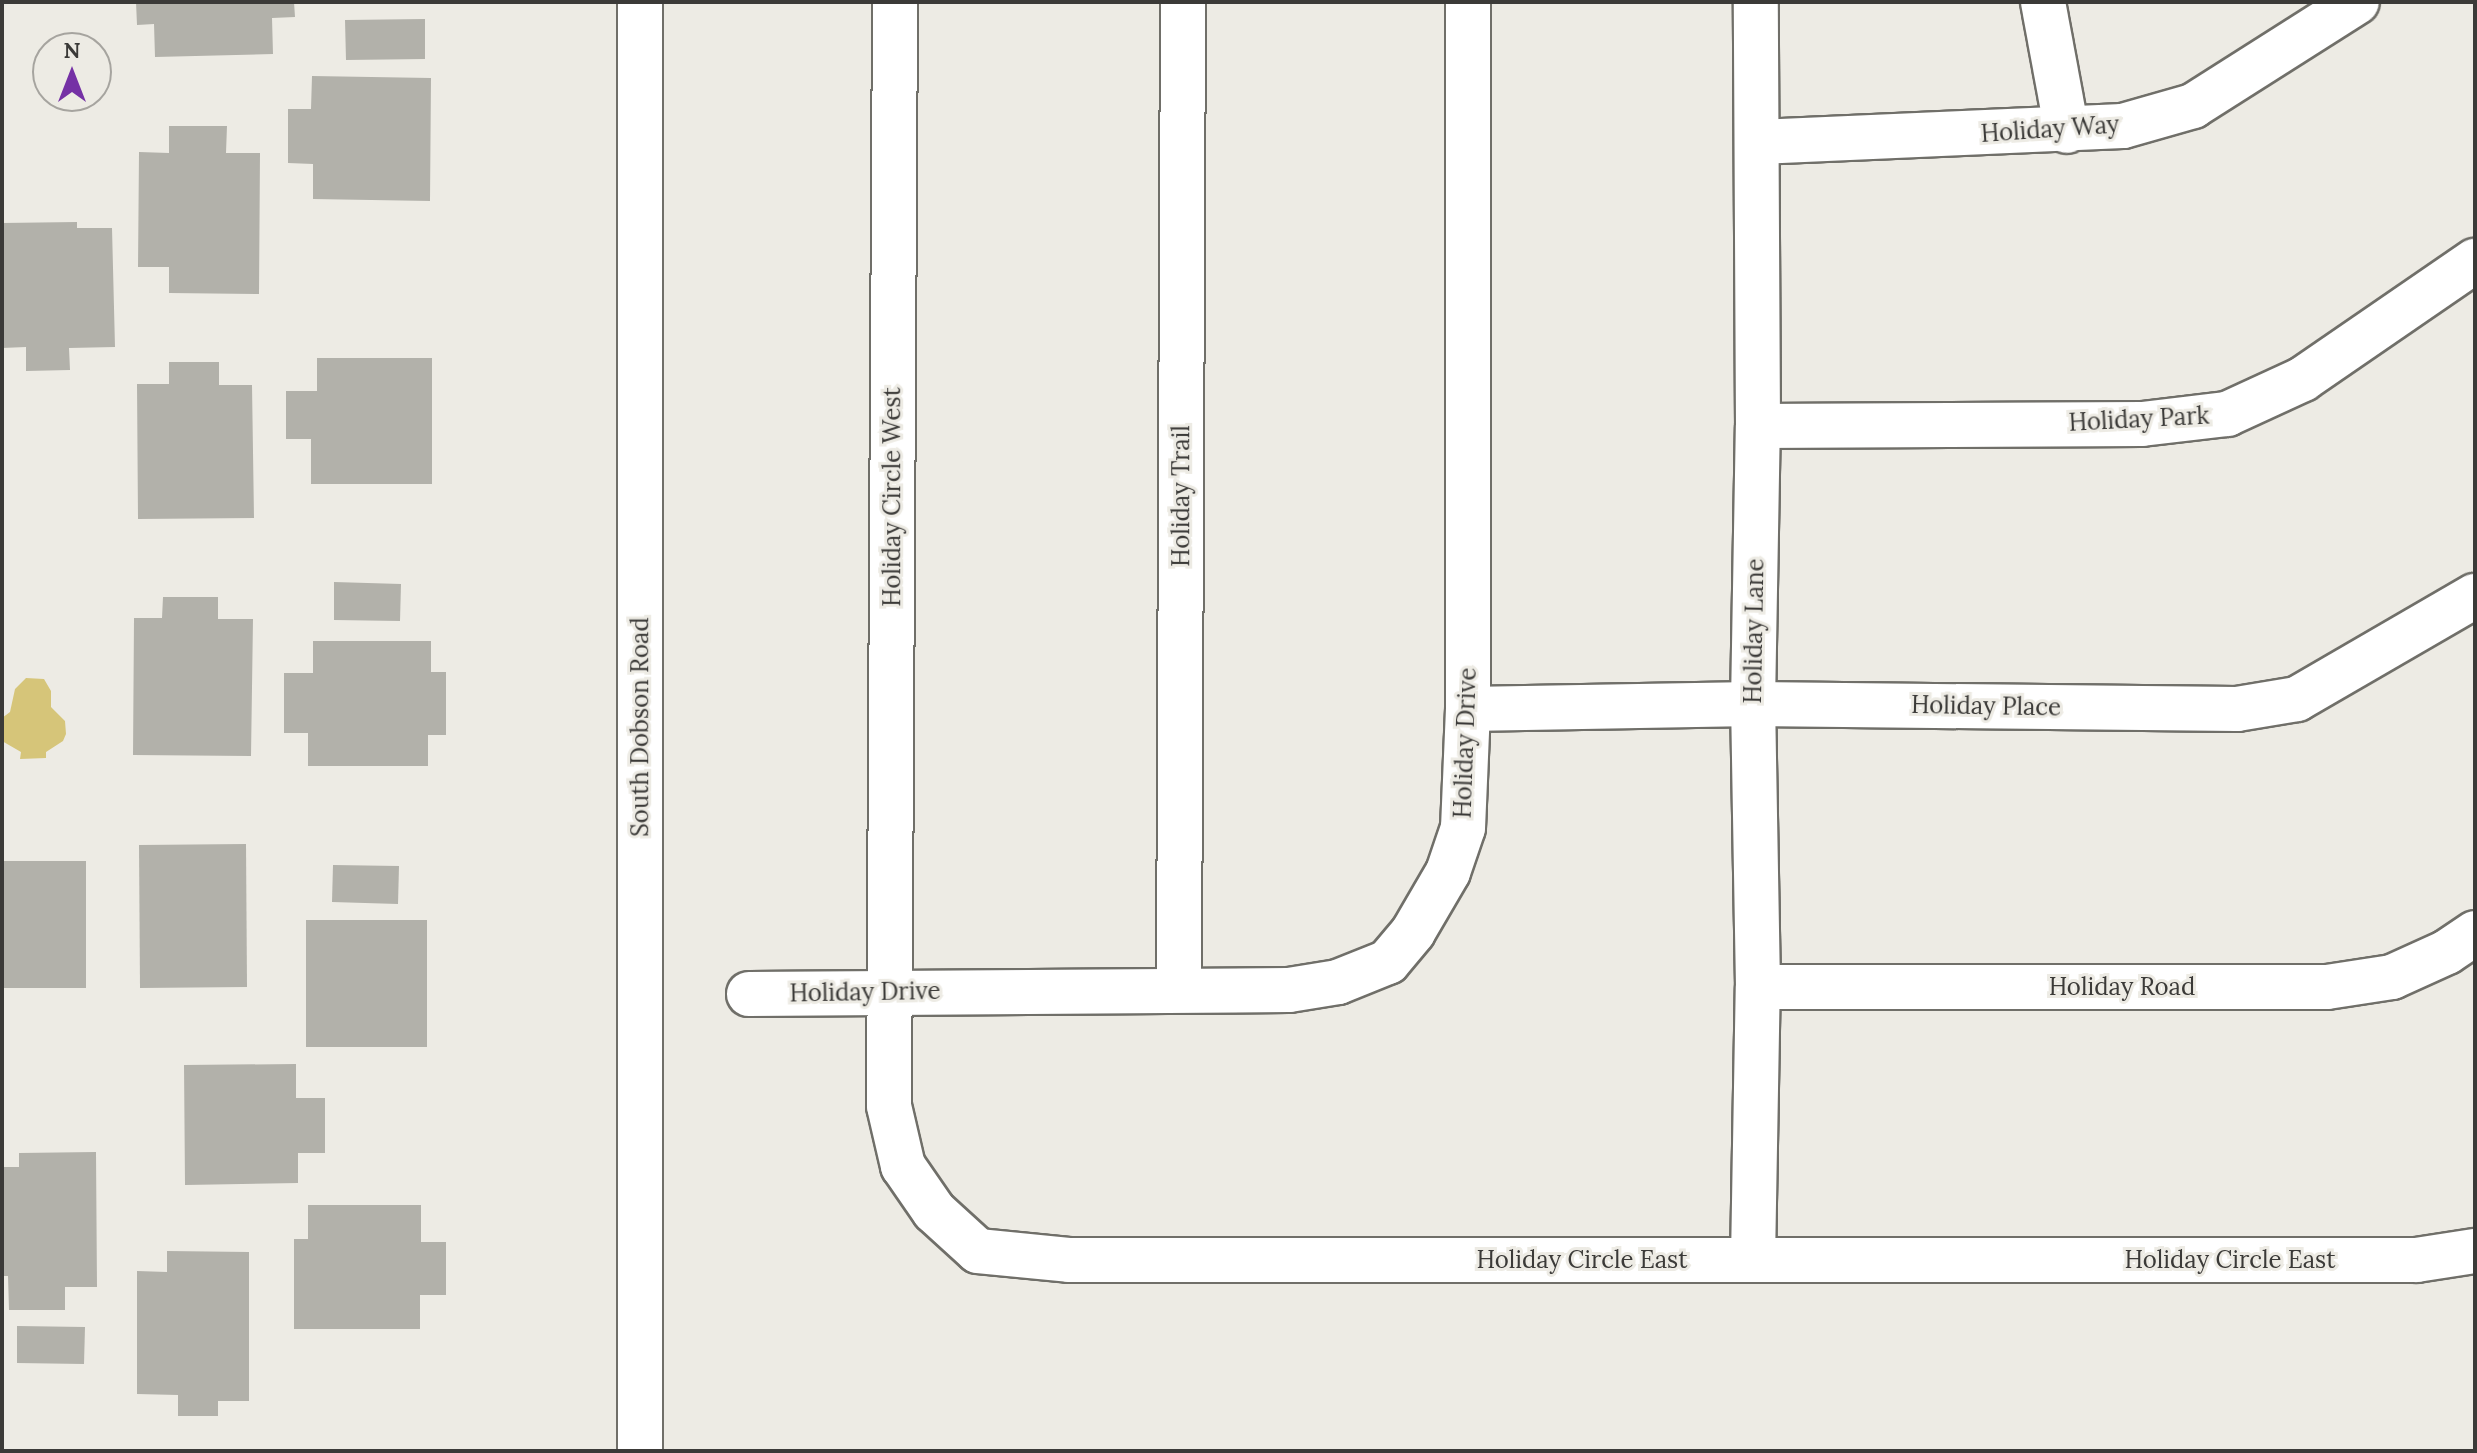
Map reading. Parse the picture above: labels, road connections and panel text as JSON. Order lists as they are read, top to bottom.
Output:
{
  "streets": {
    "main road": [
      "Holiday Way",
      "Holiday Park",
      "Holiday Trail",
      "Holiday Circle West",
      "Holiday Lane",
      "Holiday Place",
      "South Dobson Road",
      "Holiday Drive",
      "Holiday Road",
      "Holiday Circle East"
    ]
  },
  "crossings": [
    ["Holiday Way", "Holiday Lane"],
    ["Holiday Park", "Holiday Lane"],
    ["Holiday Trail", "Holiday Drive"],
    ["Holiday Circle West", "Holiday Drive"],
    ["Holiday Circle West", "Holiday Circle East"],
    ["Holiday Lane", "Holiday Place"],
    ["Holiday Lane", "Holiday Road"],
    ["Holiday Lane", "Holiday Circle East"],
    ["Holiday Place", "Holiday Drive"],
    ["Holiday Drive", "Holiday Circle East"]
  ],
  "north": "top"
}
